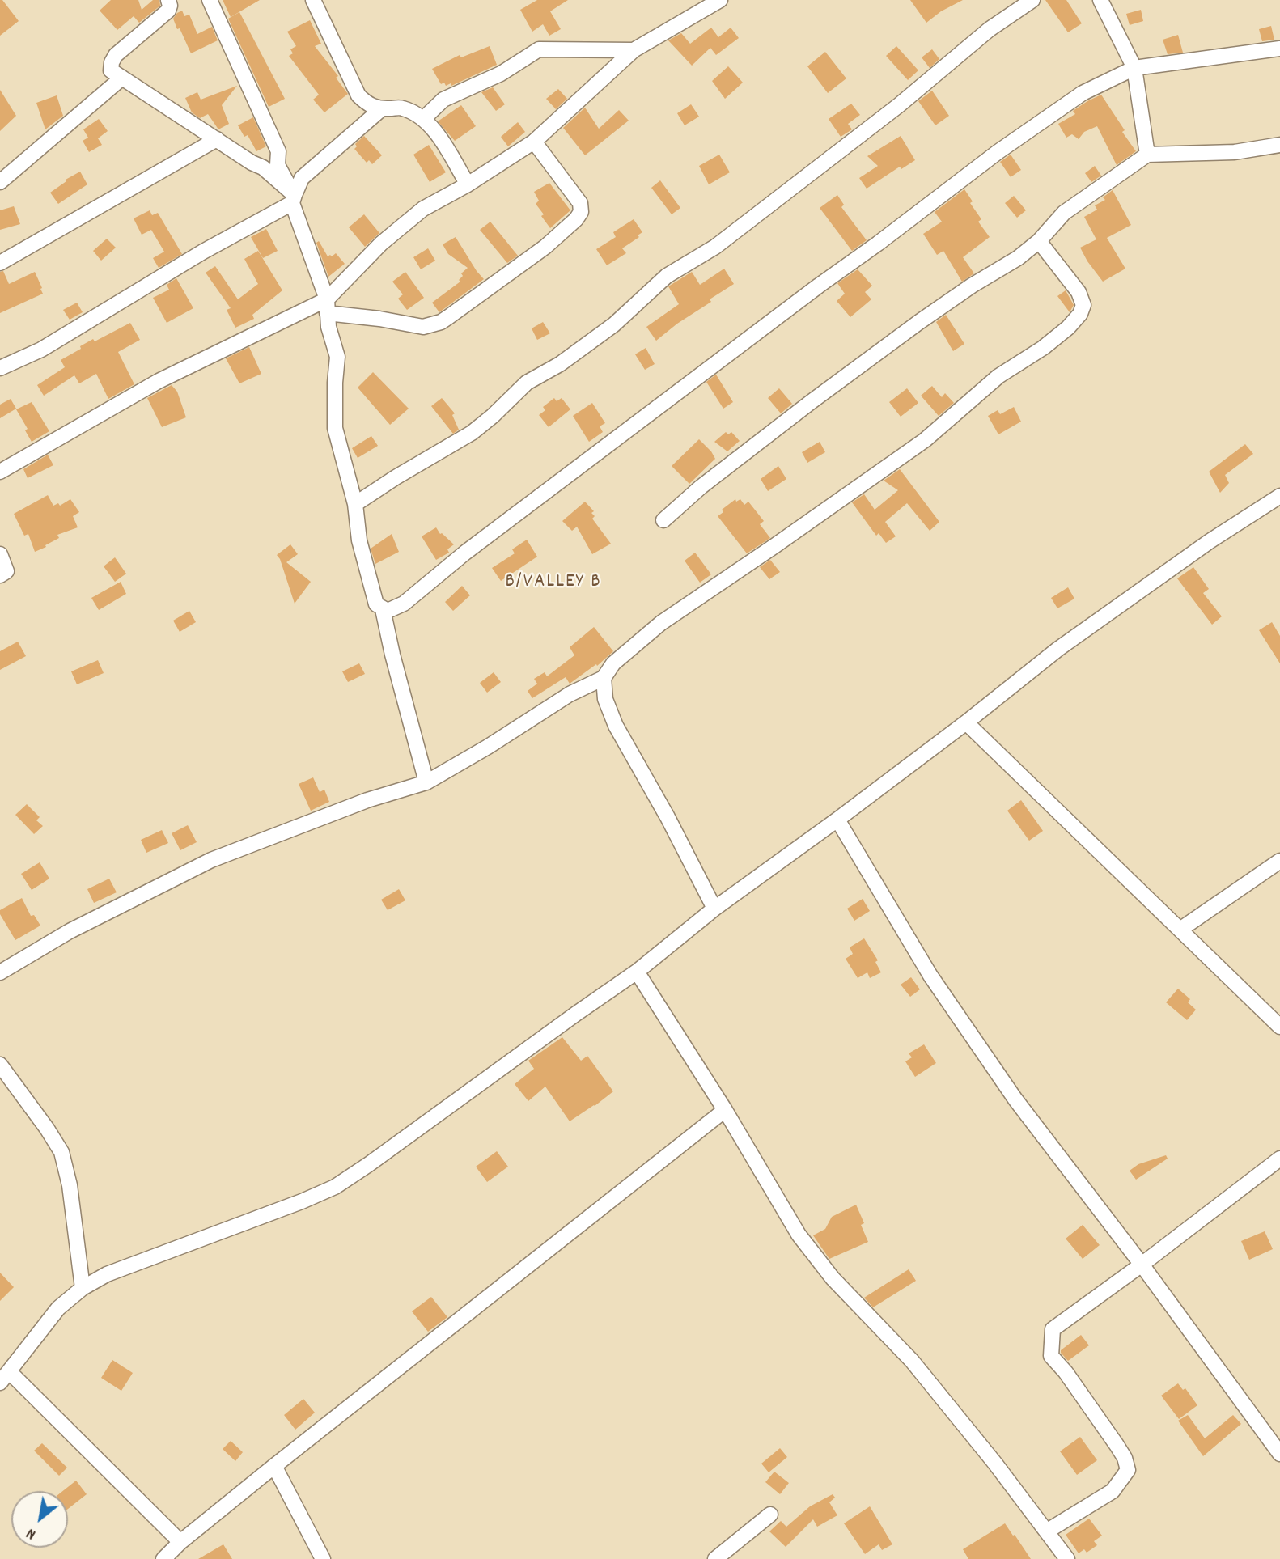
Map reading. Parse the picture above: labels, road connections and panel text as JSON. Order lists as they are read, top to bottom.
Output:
{
  "districts": ["B/VALLEY B"],
  "north": "bottom left"
}
